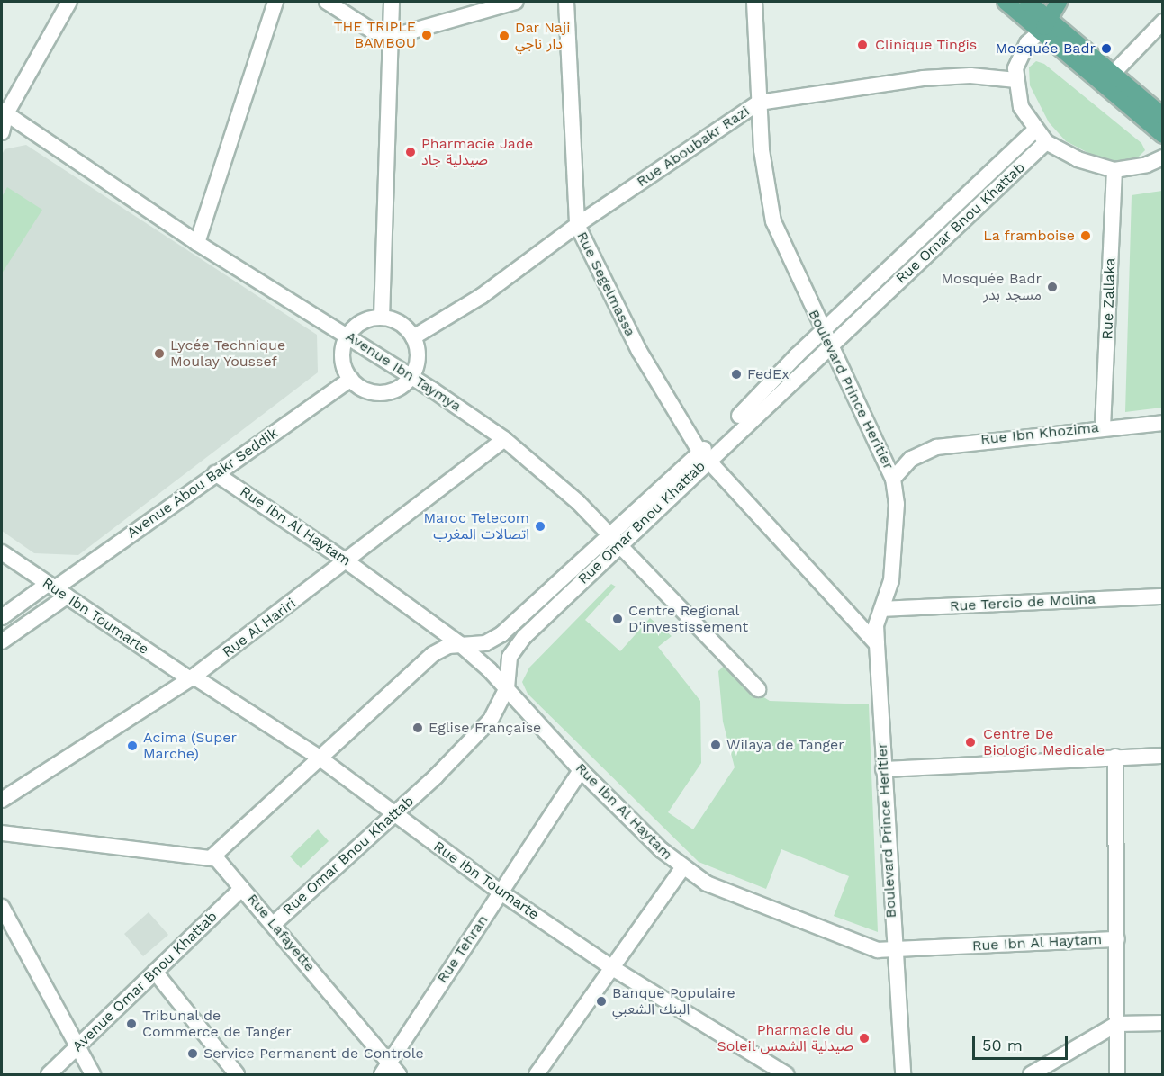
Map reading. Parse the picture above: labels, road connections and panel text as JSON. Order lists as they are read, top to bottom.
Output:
{
  "streets": {
    "street": [
      "Rue Aboubakr Razi",
      "Rue Omar Bnou Khattab",
      "Rue Segelmassa",
      "Rue Zallaka",
      "Avenue Ibn Taymya",
      "Boulevard Prince Heritier",
      "Rue Ibn Khozima",
      "Avenue Abou Bakr Seddik",
      "Rue Ibn Al Haytam",
      "Rue Tercio de Molina",
      "Rue Ibn Toumarte",
      "Rue Al Hariri",
      "Rue Lafayette",
      "Rue Tehran",
      "Avenue Omar Bnou Khattab"
    ]
  },
  "crossings": [
    ["Rue Aboubakr Razi", "Rue Segelmassa"],
    ["Rue Aboubakr Razi", "Boulevard Prince Heritier"],
    ["Rue Omar Bnou Khattab", "Rue Segelmassa"],
    ["Rue Omar Bnou Khattab", "Avenue Ibn Taymya"],
    ["Rue Omar Bnou Khattab", "Boulevard Prince Heritier"],
    ["Rue Omar Bnou Khattab", "Rue Ibn Al Haytam"],
    ["Rue Omar Bnou Khattab", "Rue Ibn Toumarte"],
    ["Rue Omar Bnou Khattab", "Rue Lafayette"],
    ["Rue Segelmassa", "Boulevard Prince Heritier"],
    ["Rue Zallaka", "Rue Ibn Khozima"],
    ["Avenue Ibn Taymya", "Rue Al Hariri"],
    ["Boulevard Prince Heritier", "Rue Ibn Khozima"],
    ["Boulevard Prince Heritier", "Rue Ibn Al Haytam"],
    ["Boulevard Prince Heritier", "Rue Tercio de Molina"],
    ["Avenue Abou Bakr Seddik", "Rue Ibn Al Haytam"],
    ["Avenue Abou Bakr Seddik", "Rue Ibn Toumarte"],
    ["Rue Ibn Al Haytam", "Rue Al Hariri"],
    ["Rue Ibn Al Haytam", "Rue Tehran"],
    ["Rue Ibn Toumarte", "Rue Al Hariri"],
    ["Rue Ibn Toumarte", "Rue Tehran"],
    ["Rue Lafayette", "Rue Tehran"],
    ["Rue Lafayette", "Avenue Omar Bnou Khattab"]
  ],
  "places": [
    "THE TRIPLE BAMBOU",
    "Dar Naji دار ناجي",
    "Clinique Tingis",
    "Mosquée Badr",
    "Pharmacie Jade صيدلية جاد",
    "La framboise",
    "Mosquée Badr مسجد بدر",
    "Lycée Technique Moulay Youssef",
    "FedEx",
    "Maroc Telecom اتصالات المغرب",
    "Centre Regional D'investissement",
    "Eglise Française",
    "Centre De Biologic Medicale",
    "Wilaya de Tanger",
    "Acima (Super Marche)",
    "Banque Populaire البنك الشعبي",
    "Tribunal de Commerce de Tanger",
    "Pharmacie du Soleil صيدلية الشمس",
    "Service Permanent de Controle"
  ],
  "scale_bar": "50 m"
}
